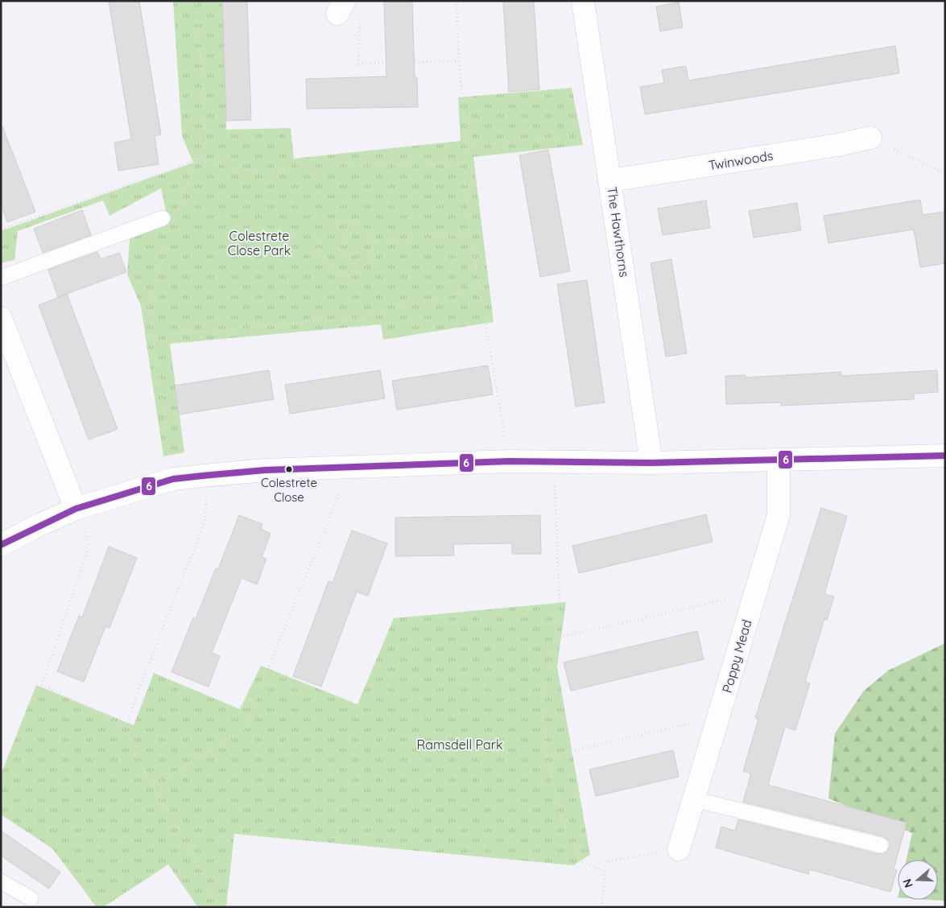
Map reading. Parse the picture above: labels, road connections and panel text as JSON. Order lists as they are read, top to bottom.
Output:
{
  "streets": {
    "street": ["Twinwoods", "The Hawthorns", "Poppy Mead"]
  },
  "crossings": [
    ["Twinwoods", "The Hawthorns"]
  ],
  "parks": ["Colestrete Close Park", "Ramsdell Park"],
  "places": ["Colestrete Close"],
  "lines": ["transit line 6"],
  "north": "left"
}
